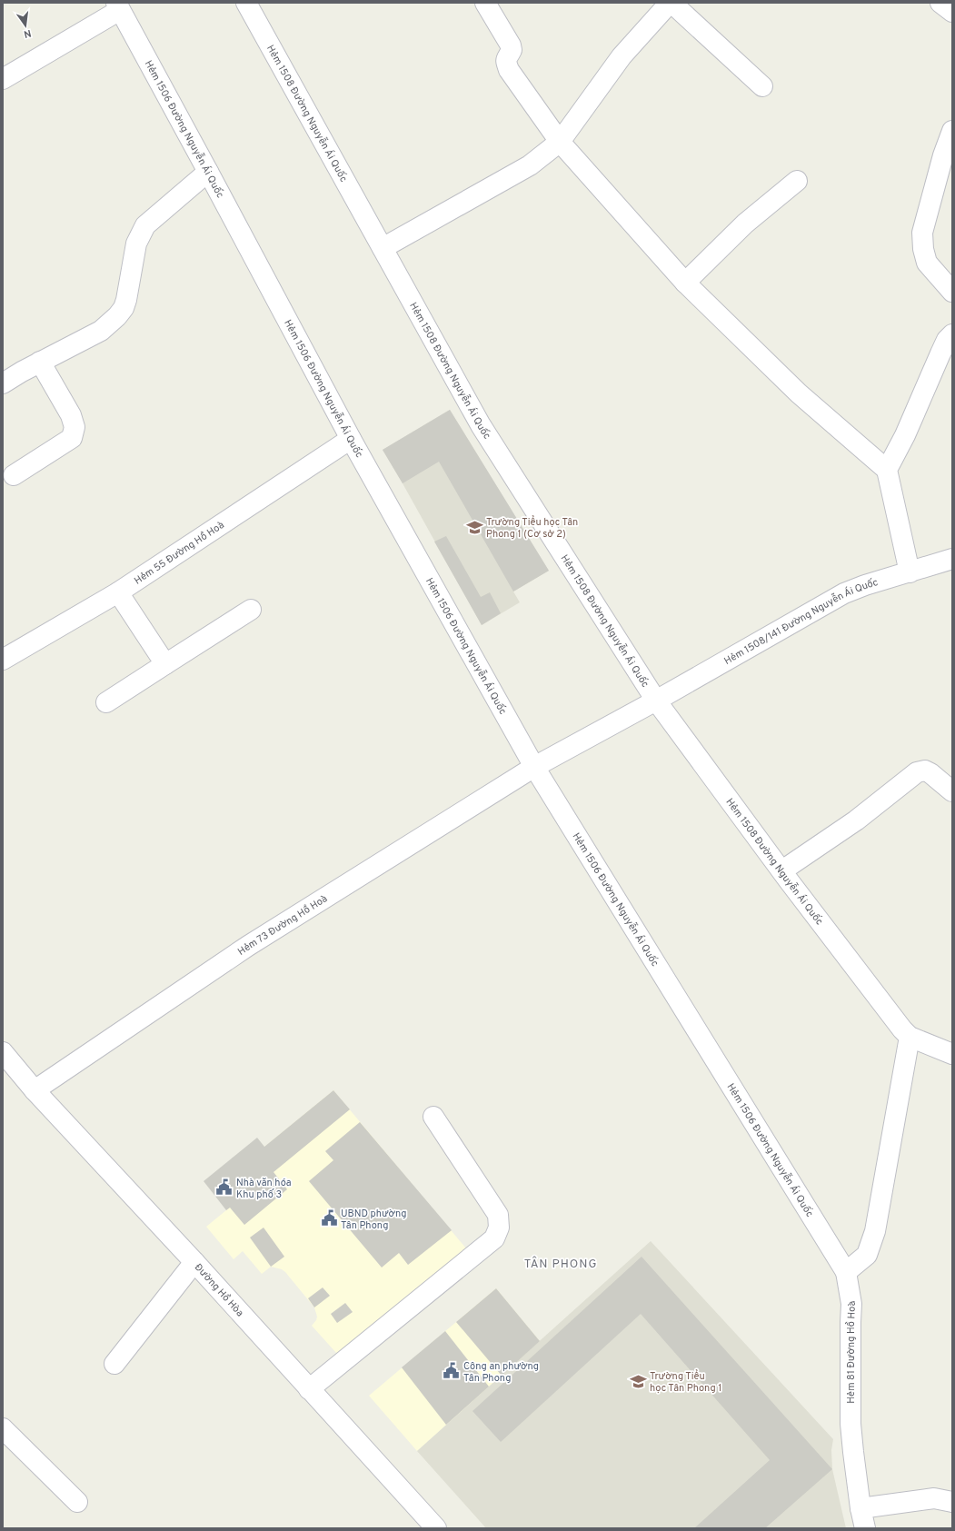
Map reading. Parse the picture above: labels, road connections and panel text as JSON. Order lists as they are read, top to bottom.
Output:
{
  "streets": {
    "street": [
      "Hẻm 1508 Đường Nguyễn Ái Quốc",
      "Hẻm 1506 Đường Nguyễn Ái Quốc",
      "Hẻm 55 Đường Hồ Hoà",
      "Hẻm 1508/141 Đường Nguyễn Ái Quốc",
      "Hẻm 73 Đường Hồ Hoà",
      "Đường Hồ Hòa",
      "Hẻm 81 Đường Hồ Hoà"
    ]
  },
  "crossings": [
    ["Hẻm 1508 Đường Nguyễn Ái Quốc", "Hẻm 1508/141 Đường Nguyễn Ái Quốc"],
    ["Hẻm 1506 Đường Nguyễn Ái Quốc", "Hẻm 55 Đường Hồ Hoà"],
    ["Hẻm 1506 Đường Nguyễn Ái Quốc", "Hẻm 1508/141 Đường Nguyễn Ái Quốc"],
    ["Hẻm 1506 Đường Nguyễn Ái Quốc", "Hẻm 73 Đường Hồ Hoà"],
    ["Hẻm 1506 Đường Nguyễn Ái Quốc", "Hẻm 81 Đường Hồ Hoà"],
    ["Hẻm 1508/141 Đường Nguyễn Ái Quốc", "Hẻm 73 Đường Hồ Hoà"],
    ["Hẻm 73 Đường Hồ Hoà", "Đường Hồ Hòa"]
  ],
  "districts": ["TÂN PHONG"],
  "places": {
    "school or university": ["Trường Tiểu học Tân Phong 1 (Cơ sở 2)", "Trường Tiểu học Tân Phong 1"],
    "public building": ["Nhà văn hóa Khu phố 3", "UBND phường Tân Phong", "Công an phường Tân Phong"]
  },
  "north": "bottom"
}
